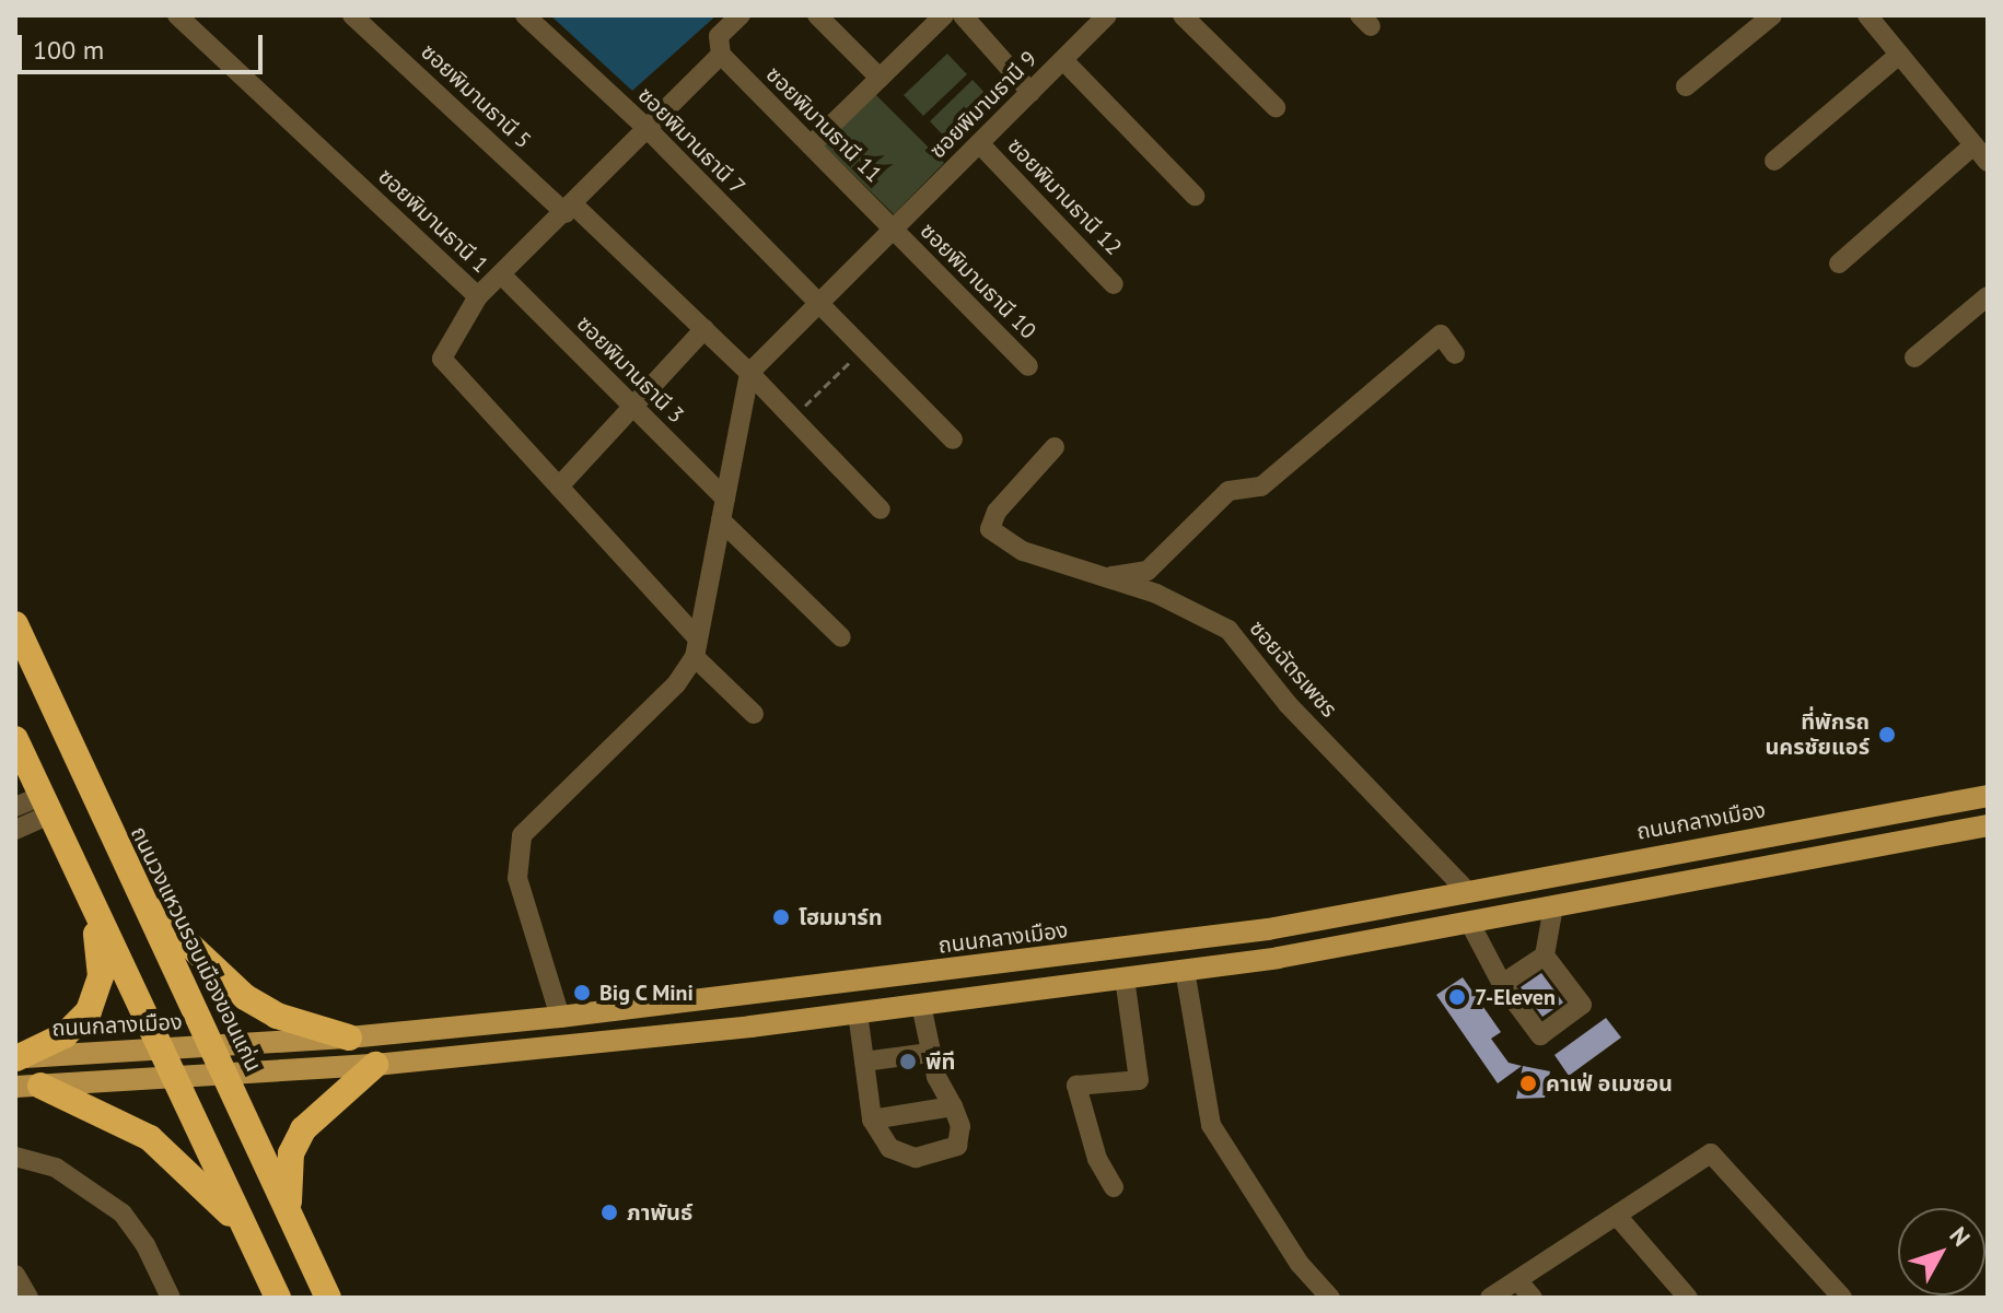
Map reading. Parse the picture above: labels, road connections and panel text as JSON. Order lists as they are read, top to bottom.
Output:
{
  "streets": {
    "highway": ["ถนนวงแหวนรอบเมืองขอนแก่น"],
    "main road": ["ถนนกลางเมือง"],
    "street": [
      "ซอยพิมานธานี 5",
      "ซอยพิมานธานี 9",
      "ซอยพิมานธานี 11",
      "ซอยพิมานธานี 7",
      "ซอยพิมานธานี 12",
      "ซอยพิมานธานี 1",
      "ซอยพิมานธานี 10",
      "ซอยพิมานธานี 3",
      "ซอยฉัตรเพชร"
    ]
  },
  "crossings": [
    ["ซอยพิมานธานี 5", "ซอยพิมานธานี 9"],
    ["ซอยพิมานธานี 9", "ซอยพิมานธานี 11"],
    ["ซอยพิมานธานี 9", "ซอยพิมานธานี 7"],
    ["ซอยพิมานธานี 9", "ซอยพิมานธานี 12"],
    ["ซอยพิมานธานี 9", "ซอยพิมานธานี 10"],
    ["ซอยพิมานธานี 11", "ซอยพิมานธานี 10"],
    ["ซอยฉัตรเพชร", "ถนนกลางเมือง"],
    ["ถนนกลางเมือง", "ถนนวงแหวนรอบเมืองขอนแก่น"]
  ],
  "places": [
    "ที่พักรถ นครชัยแอร์",
    "โฮมมาร์ท",
    "Big C Mini",
    "7-Eleven",
    "พีที",
    "คาเฟ่ อเมซอน",
    "ภาพันธ์"
  ],
  "scale_bar": "100 m",
  "north": "top right"
}
